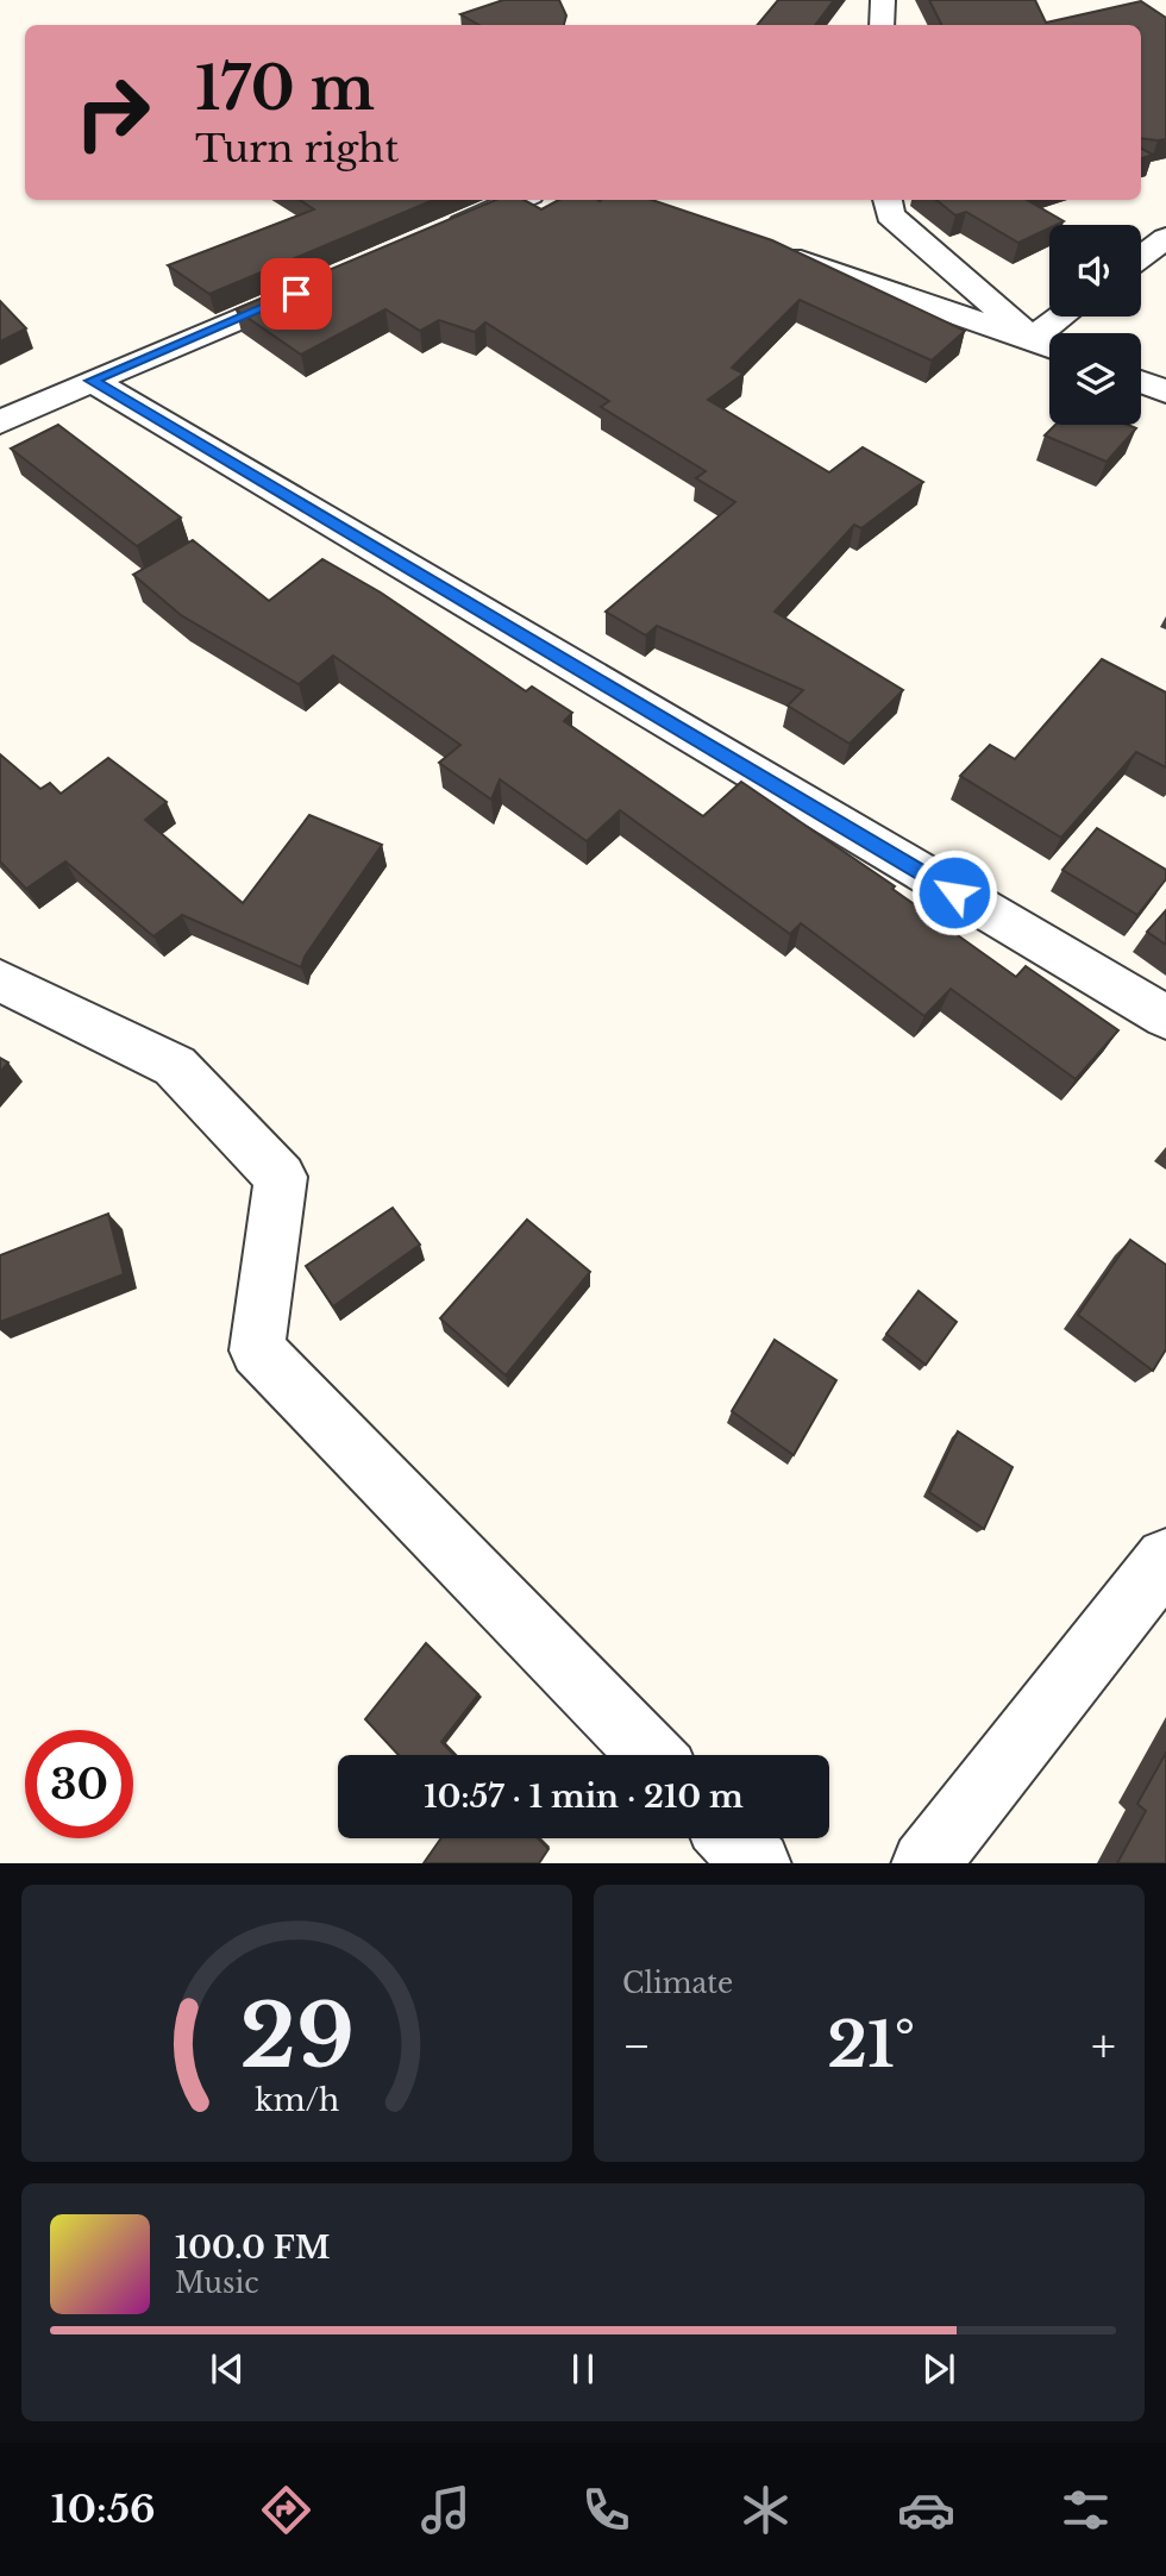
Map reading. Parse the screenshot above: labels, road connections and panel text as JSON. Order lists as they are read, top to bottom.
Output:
{
  "page": {
    "turn": ["170 m", "Turn right"],
    "limit": "30",
    "trip": "10:57 · 1 min · 210 m",
    "tile": "Climate",
    "heat": ["−", "21°", "+"],
    "song": ["100.0 FM", "Music"],
    "tabs": "10:56",
    "gauge": ["29", "km/h"]
  }
}
